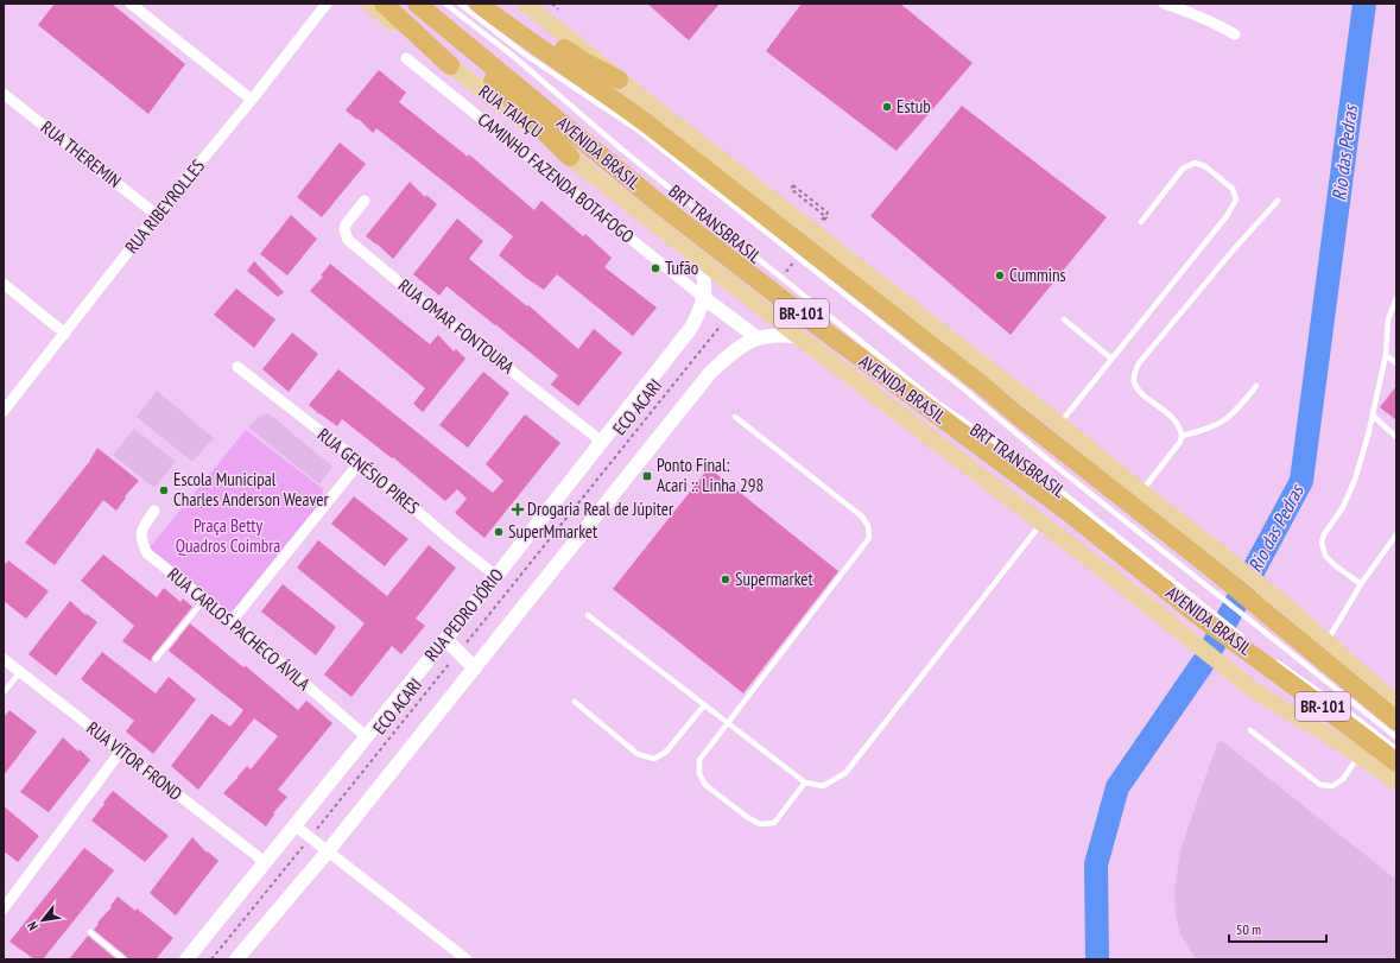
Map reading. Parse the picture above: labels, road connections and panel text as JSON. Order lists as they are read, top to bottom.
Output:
{
  "streets": {
    "highway": ["AVENIDA BRASIL", "BR-101"],
    "main road": ["RUA TAIAÇU", "RUA PEDRO JÓRIO"],
    "street": [
      "RUA THEREMIN",
      "CAMINHO FAZENDA BOTAFOGO",
      "RUA RIBEYROLLES",
      "RUA OMAR FONTOURA",
      "RUA GENÉSIO PIRES",
      "RUA CARLOS PACHECO ÁVILA",
      "RUA VÍTOR FROND"
    ],
    "lane": ["BRT TRANSBRASIL"],
    "path": ["ECO ACARI"]
  },
  "crossings": [
    ["RUA TAIAÇU", "AVENIDA BRASIL"],
    ["RUA TAIAÇU", "RUA PEDRO JÓRIO"],
    ["AVENIDA BRASIL", "BRT TRANSBRASIL"],
    ["AVENIDA BRASIL", "RUA PEDRO JÓRIO"],
    ["RUA THEREMIN", "RUA RIBEYROLLES"],
    ["CAMINHO FAZENDA BOTAFOGO", "RUA PEDRO JÓRIO"],
    ["BRT TRANSBRASIL", "BR-101"],
    ["RUA OMAR FONTOURA", "RUA PEDRO JÓRIO"],
    ["RUA GENÉSIO PIRES", "RUA PEDRO JÓRIO"],
    ["RUA PEDRO JÓRIO", "RUA CARLOS PACHECO ÁVILA"],
    ["RUA PEDRO JÓRIO", "RUA VÍTOR FROND"]
  ],
  "water": ["Rio das Pedras"],
  "parks": ["Praça Betty Quadros Coimbra"],
  "places": {
    "other": [
      "Estub",
      "Tufão",
      "Cummins",
      "Escola Municipal Charles Anderson Weaver",
      "SuperMmarket",
      "Supermarket"
    ],
    "transit": ["Ponto Final: Acari :: Linha 298"],
    "health": ["Drogaria Real de Júpiter"]
  },
  "scale_bar": "50 m",
  "north": "bottom left"
}
